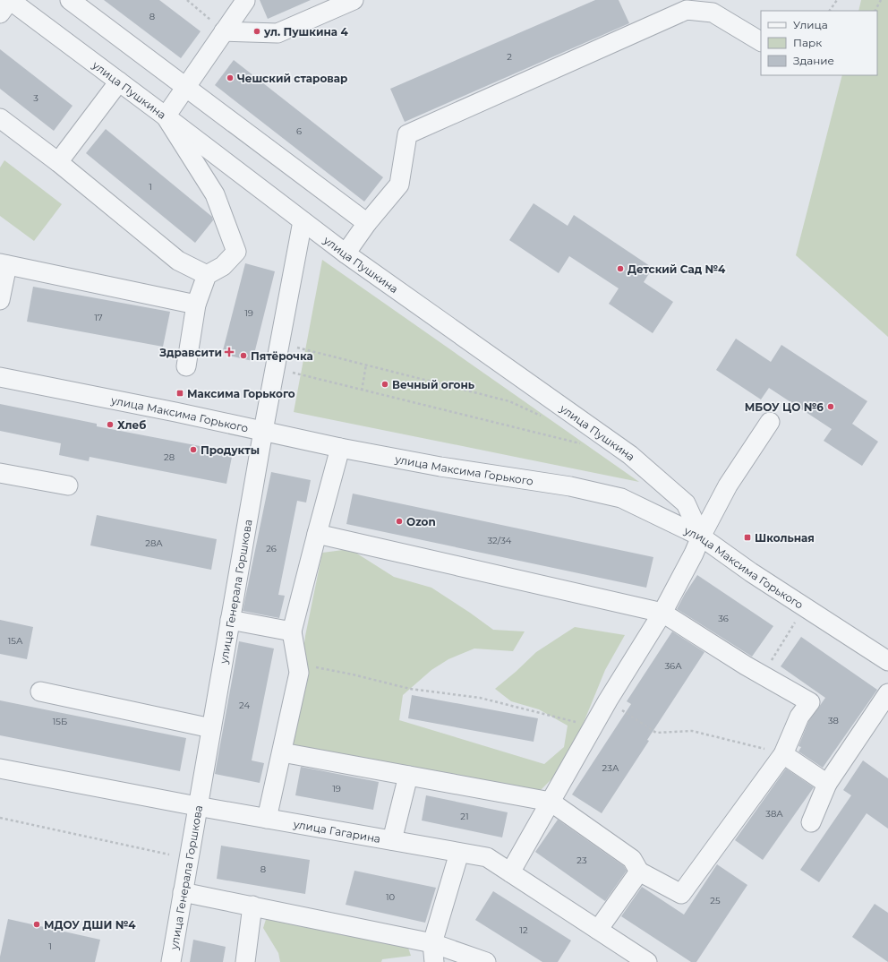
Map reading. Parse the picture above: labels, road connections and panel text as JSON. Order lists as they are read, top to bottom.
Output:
{
  "streets": {
    "street": [
      "улица Пушкина",
      "улица Максима Горького",
      "улица Генерала Горшкова",
      "улица Гагарина"
    ]
  },
  "crossings": [
    ["улица Пушкина", "улица Максима Горького"],
    ["улица Пушкина", "улица Генерала Горшкова"],
    ["улица Максима Горького", "улица Генерала Горшкова"],
    ["улица Генерала Горшкова", "улица Гагарина"]
  ],
  "places": {
    "other": [
      "ул. Пушкина 4",
      "Чешский старовар",
      "Детский Сад №4",
      "Пятёрочка",
      "Вечный огонь",
      "МБОУ ЦО №6",
      "Хлеб",
      "Продукты",
      "Ozon",
      "МДОУ ДШИ №4"
    ],
    "health": ["Здравсити"],
    "transit": ["Максима Горького", "Школьная"]
  },
  "house_numbers": [
    "8",
    "2",
    "3",
    "6",
    "1",
    "19",
    "17",
    "28",
    "32/34",
    "28А",
    "26",
    "36",
    "15А",
    "36А",
    "24",
    "38",
    "15Б",
    "23А",
    "19",
    "38А",
    "21",
    "23",
    "8",
    "10",
    "25",
    "12",
    "1"
  ],
  "legend": ["Улица", "Парк", "Здание"]
}
